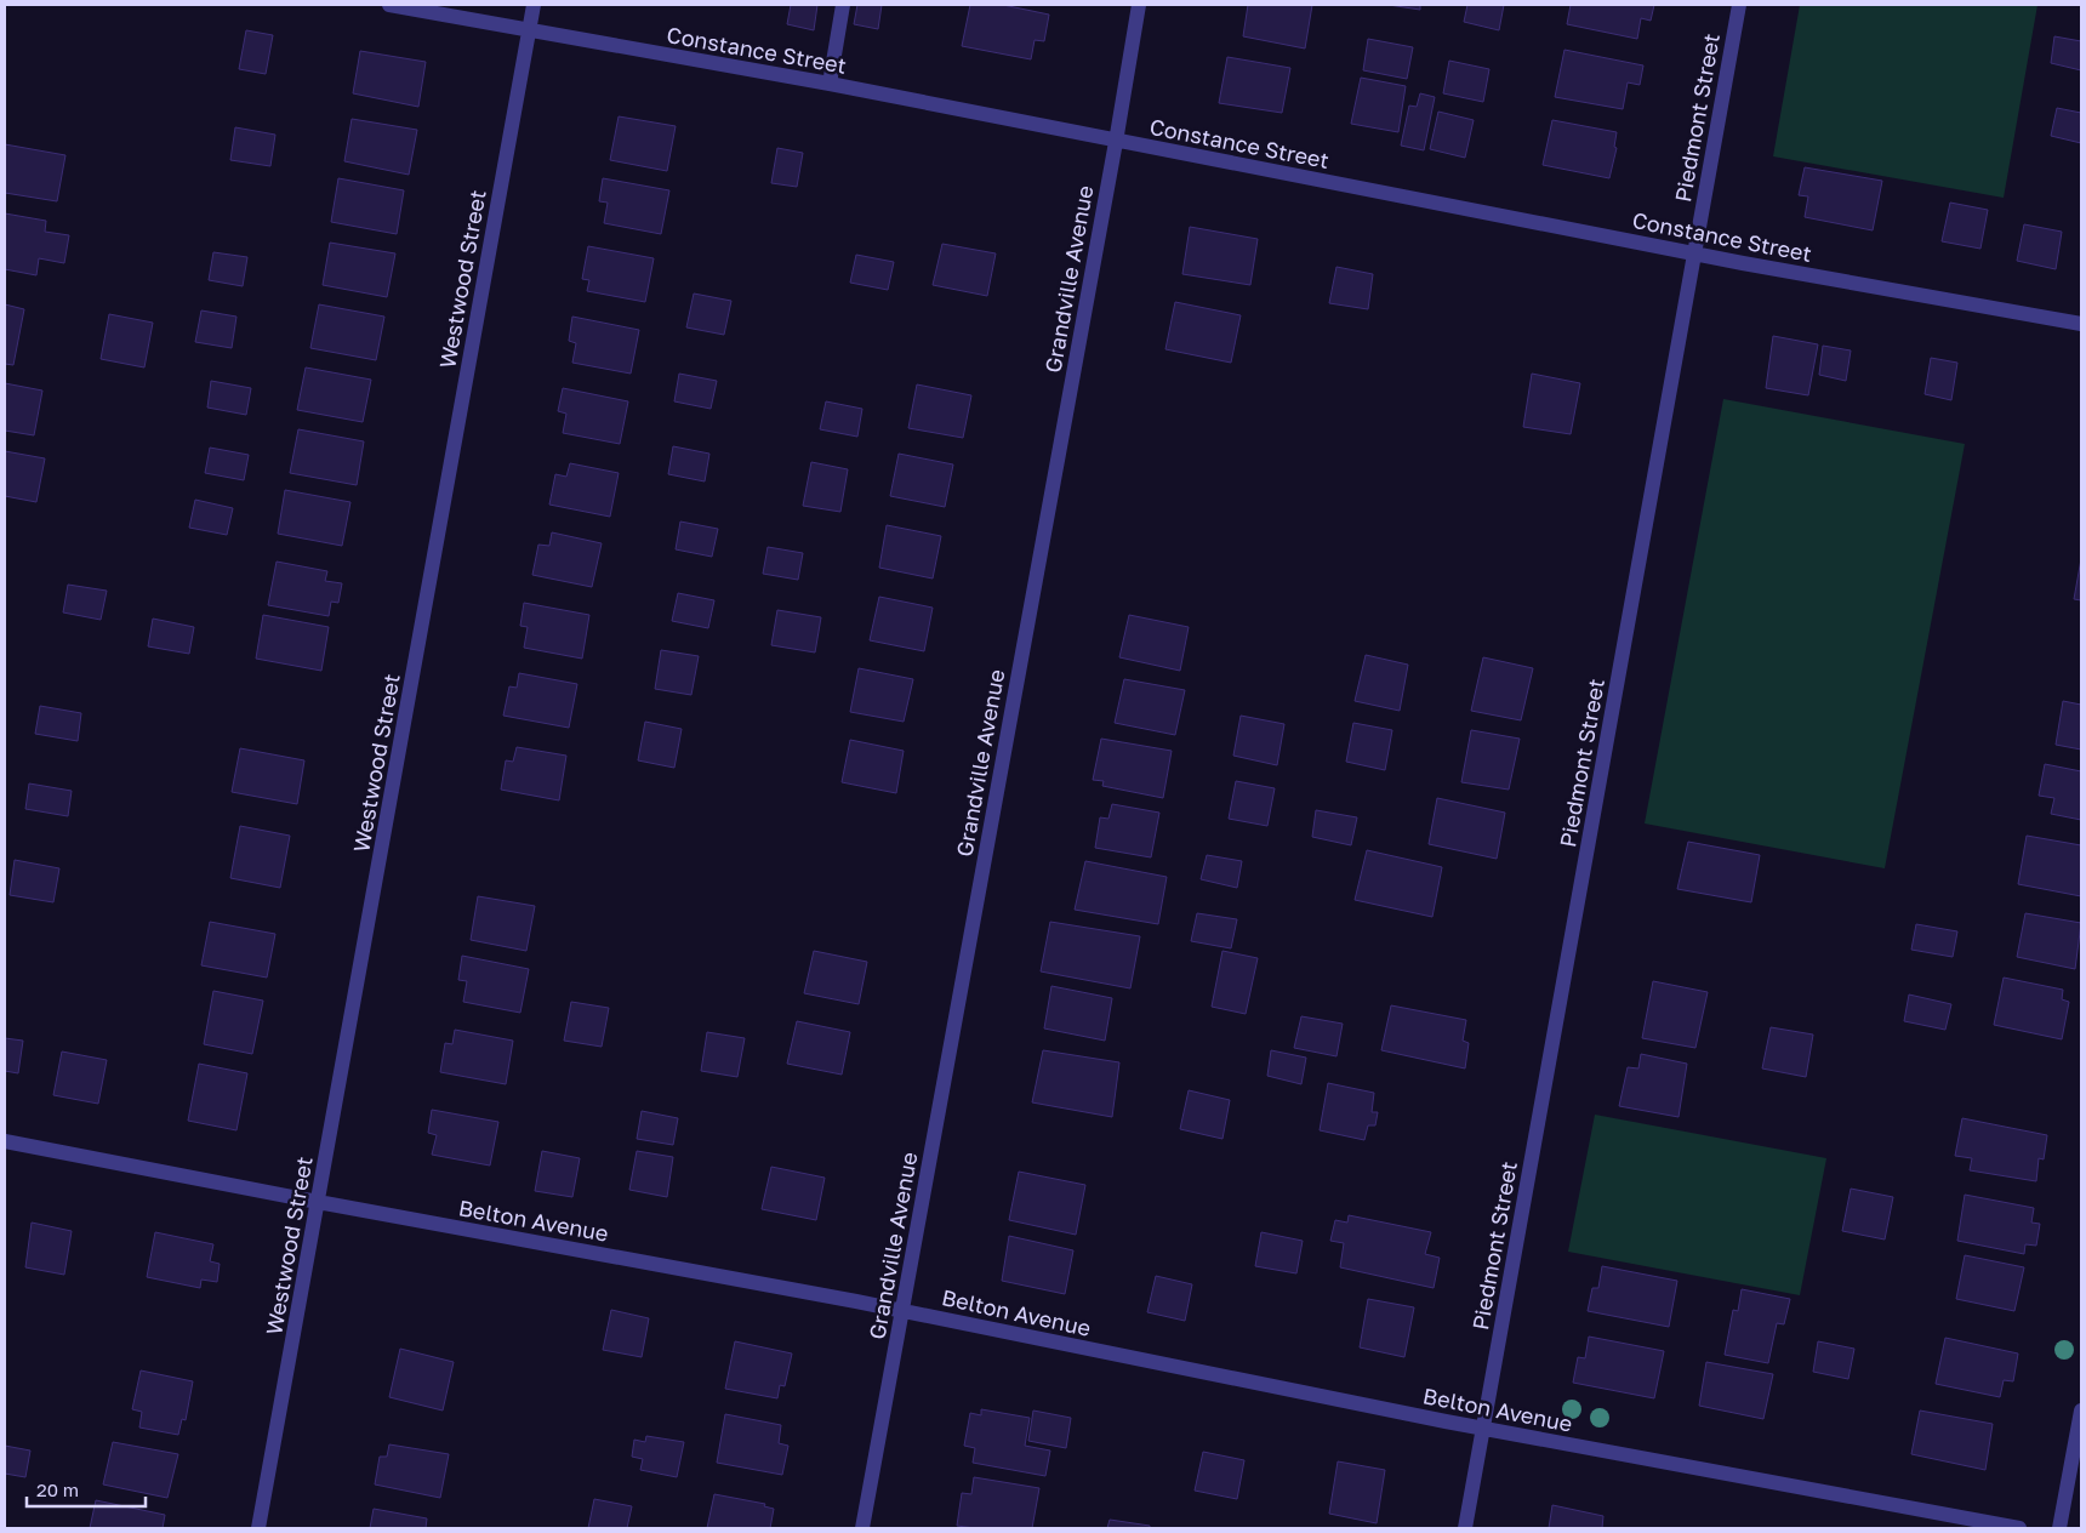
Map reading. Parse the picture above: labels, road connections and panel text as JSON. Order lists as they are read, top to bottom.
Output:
{
  "streets": {
    "street": [
      "Constance Street",
      "Piedmont Street",
      "Westwood Street",
      "Grandville Avenue",
      "Belton Avenue"
    ]
  },
  "crossings": [
    ["Constance Street", "Piedmont Street"],
    ["Constance Street", "Westwood Street"],
    ["Constance Street", "Grandville Avenue"],
    ["Piedmont Street", "Belton Avenue"],
    ["Westwood Street", "Belton Avenue"],
    ["Grandville Avenue", "Belton Avenue"]
  ],
  "scale_bar": "20 m"
}
